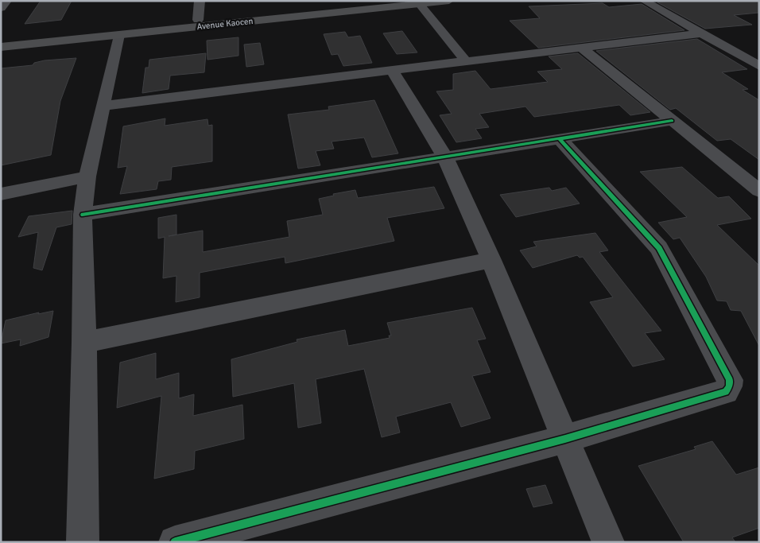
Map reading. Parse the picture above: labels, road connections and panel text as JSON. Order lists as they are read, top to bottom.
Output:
{
  "streets": {
    "highway": ["Avenue Kaocen"]
  }
}
